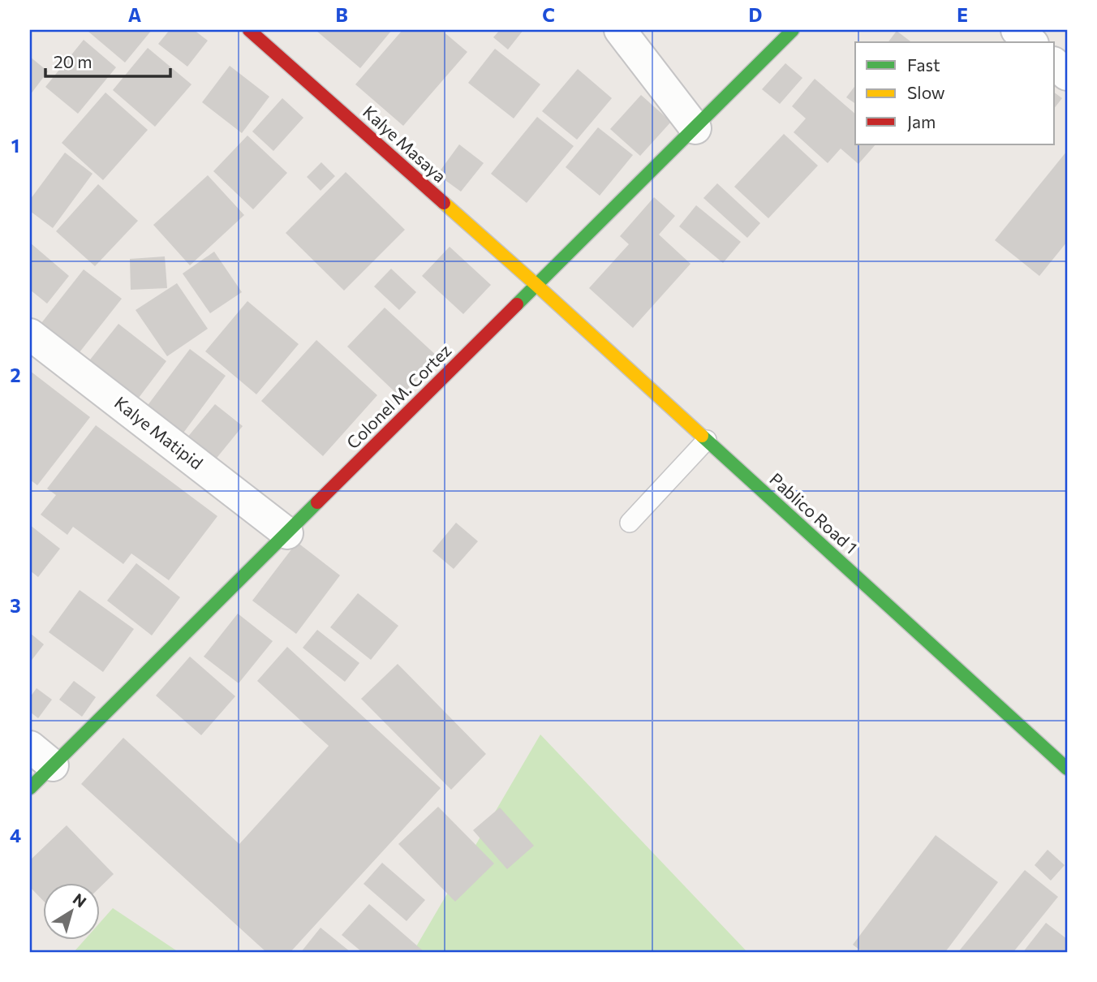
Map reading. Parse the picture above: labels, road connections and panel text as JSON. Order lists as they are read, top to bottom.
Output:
{
  "streets": {
    "street": [
      "Kalye Masaya",
      "Colonel M. Cortez",
      "Kalye Matipid",
      "Pablico Road 1"
    ]
  },
  "crossings": [
    ["Kalye Masaya", "Colonel M. Cortez"],
    ["Kalye Masaya", "Pablico Road 1"],
    ["Colonel M. Cortez", "Kalye Matipid"],
    ["Colonel M. Cortez", "Pablico Road 1"]
  ],
  "legend": ["Fast", "Slow", "Jam"],
  "scale_bar": "20 m",
  "north": "top right",
  "grid": {
    "columns": [
      "A",
      "B",
      "C",
      "D",
      "E"
    ],
    "rows": [
      "1",
      "2",
      "3",
      "4"
    ]
  }
}
